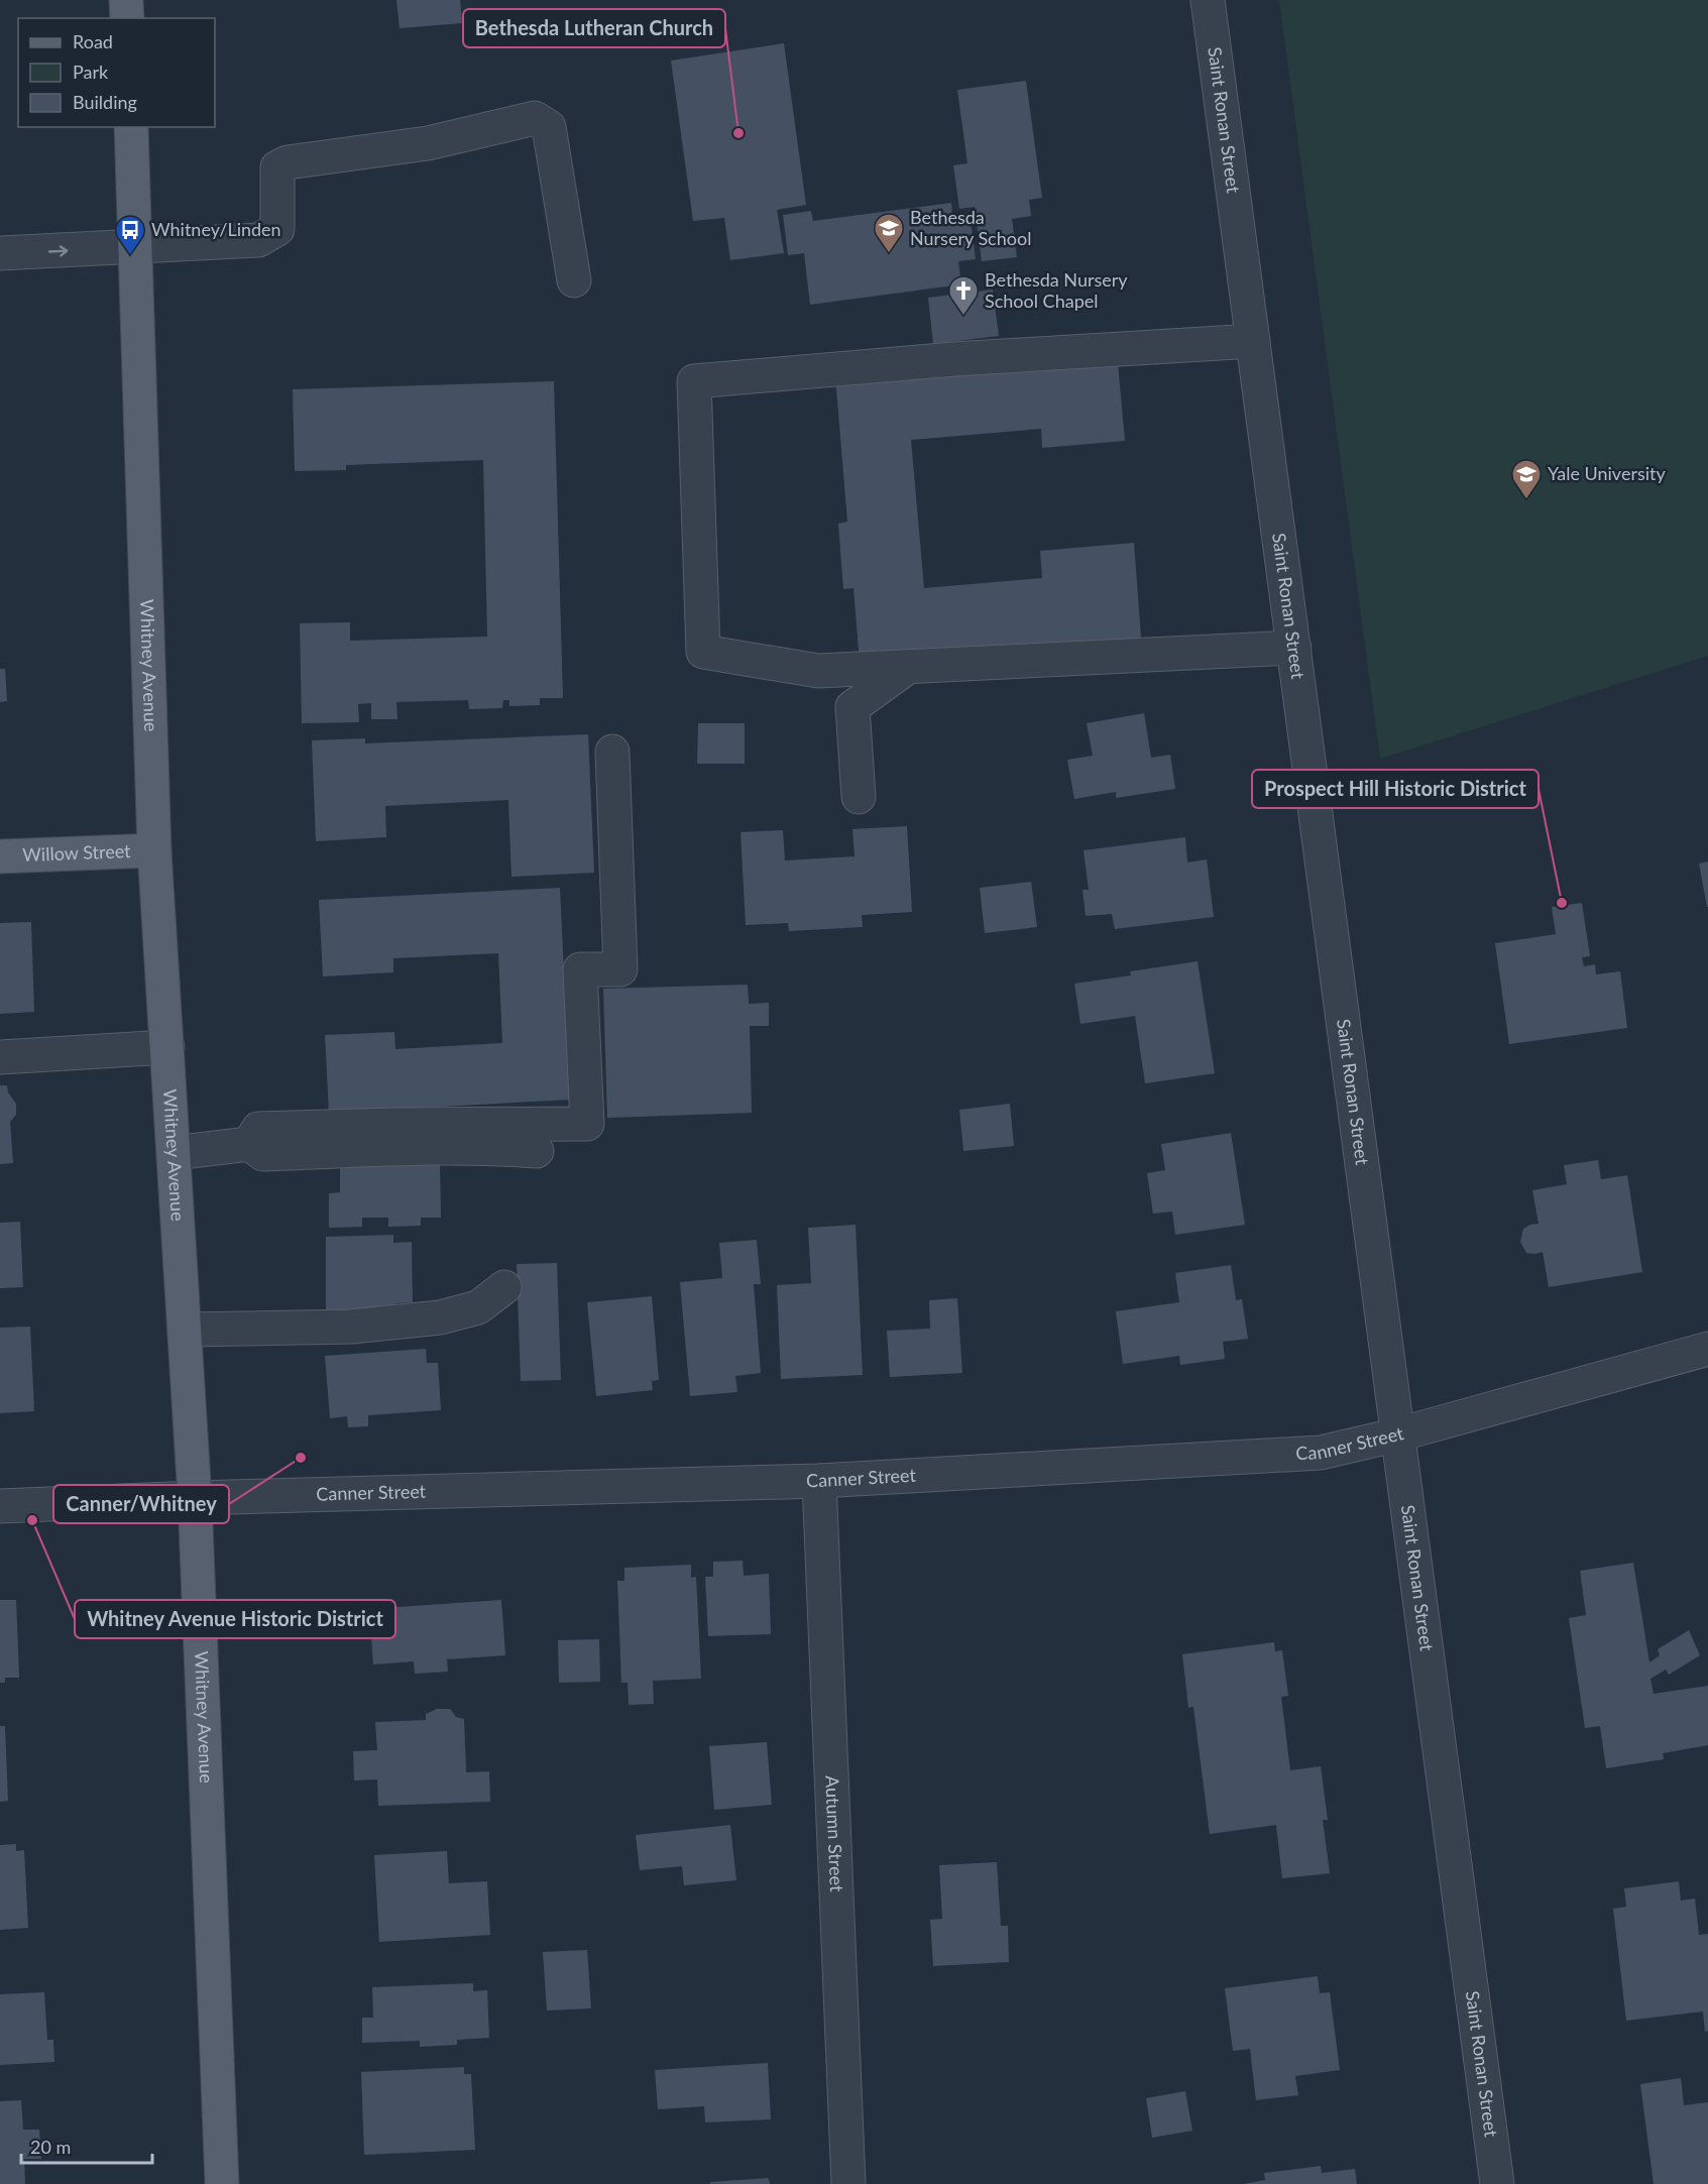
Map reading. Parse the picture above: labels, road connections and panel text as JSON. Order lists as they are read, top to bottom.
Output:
{
  "streets": {
    "main road": ["Whitney Avenue", "Willow Street"],
    "street": ["Saint Ronan Street", "Canner Street", "Autumn Street"]
  },
  "crossings": [
    ["Saint Ronan Street", "Canner Street"],
    ["Whitney Avenue", "Willow Street"],
    ["Whitney Avenue", "Canner Street"],
    ["Canner Street", "Autumn Street"]
  ],
  "places": {
    "other": [
      "Bethesda Lutheran Church",
      "Prospect Hill Historic District",
      "Canner/Whitney",
      "Whitney Avenue Historic District"
    ],
    "school or university": ["Bethesda Nursery School", "Yale University"],
    "bus stop": ["Whitney/Linden"],
    "church": ["Bethesda Nursery School Chapel"]
  },
  "legend": ["Road", "Park", "Building"],
  "scale_bar": "20 m"
}
